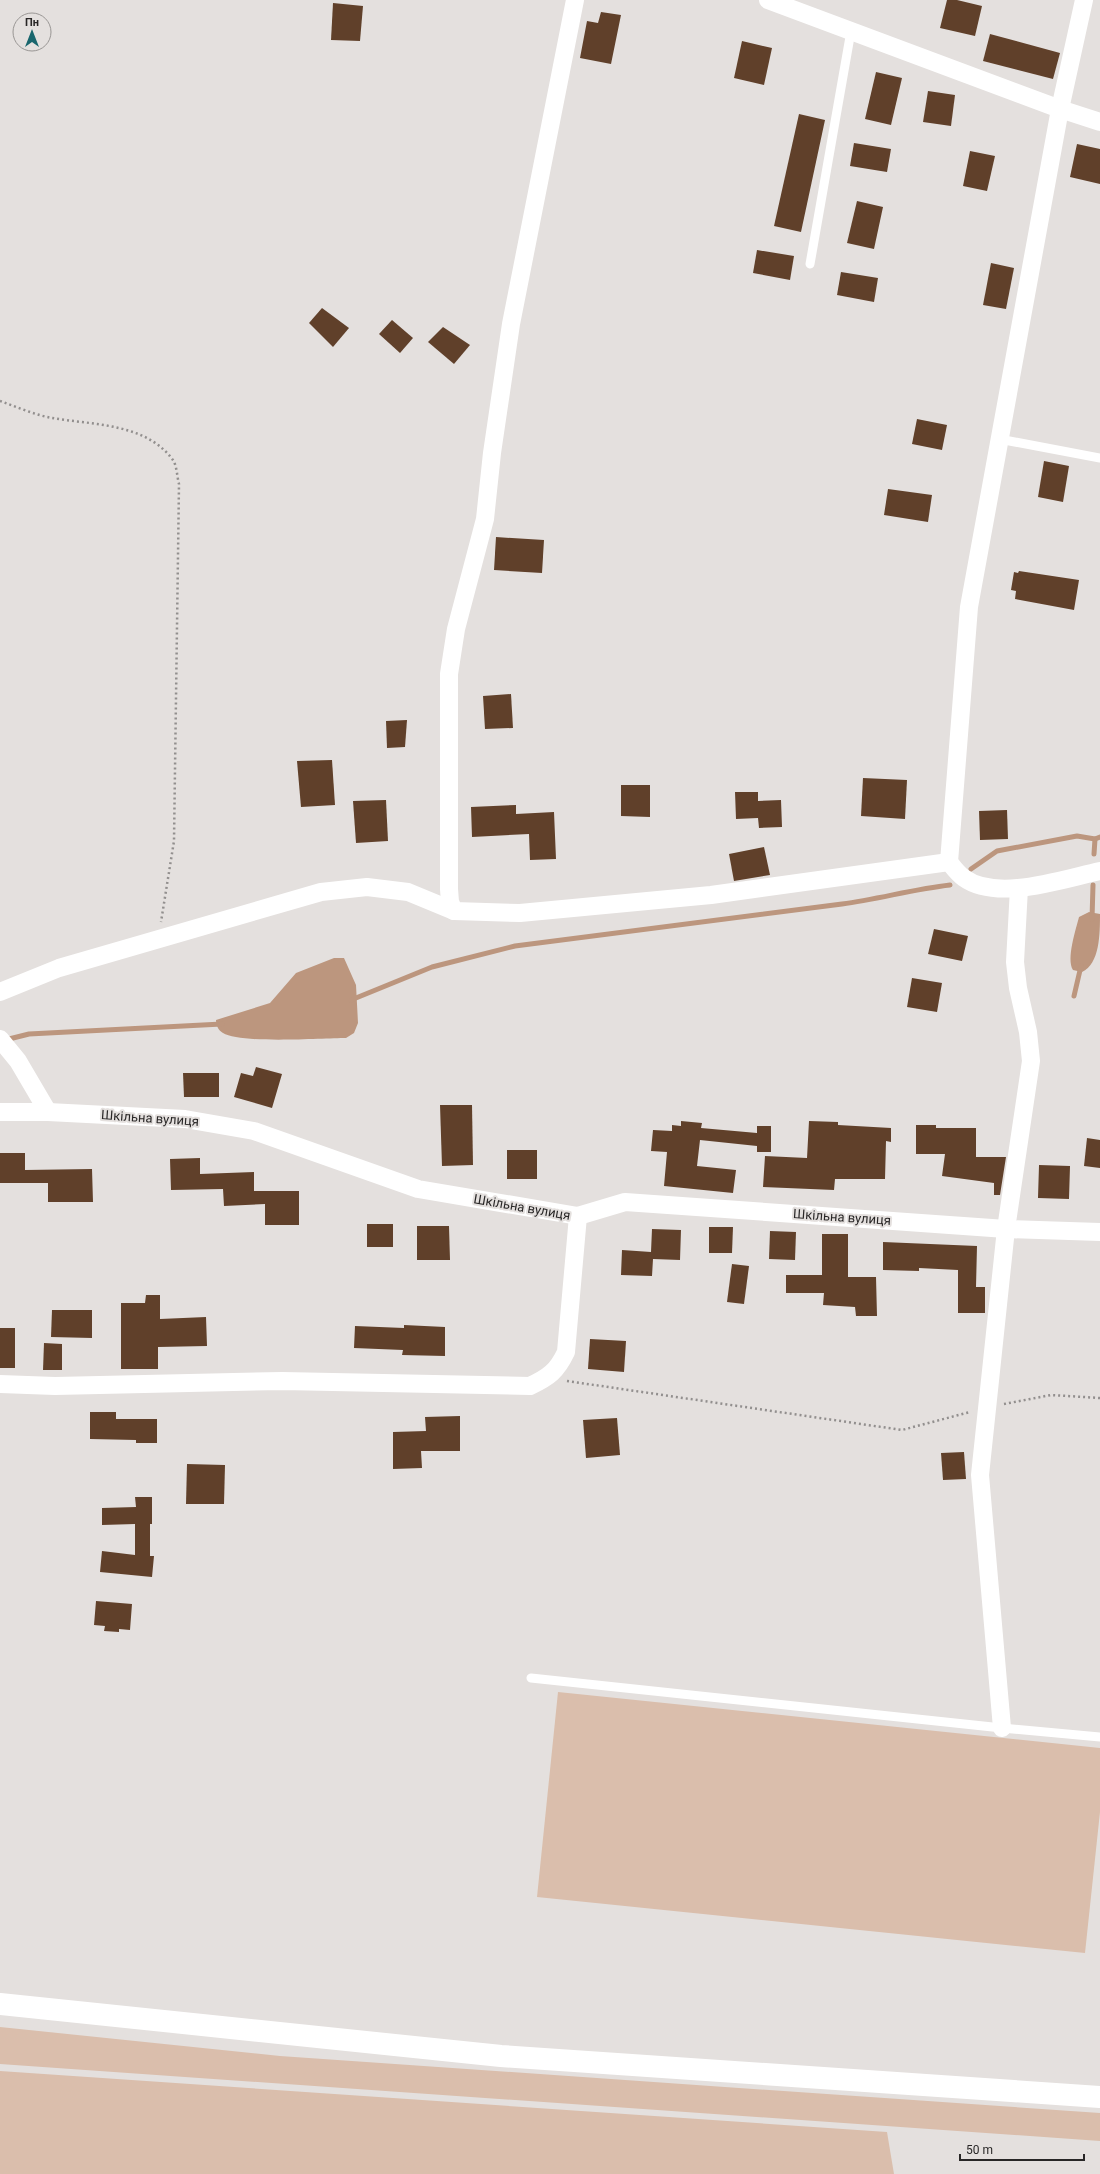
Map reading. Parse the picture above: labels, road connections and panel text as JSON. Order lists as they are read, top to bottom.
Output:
{
  "streets": {
    "street": ["Шкільна вулиця"]
  },
  "scale_bar": "50 m",
  "north": "top"
}
